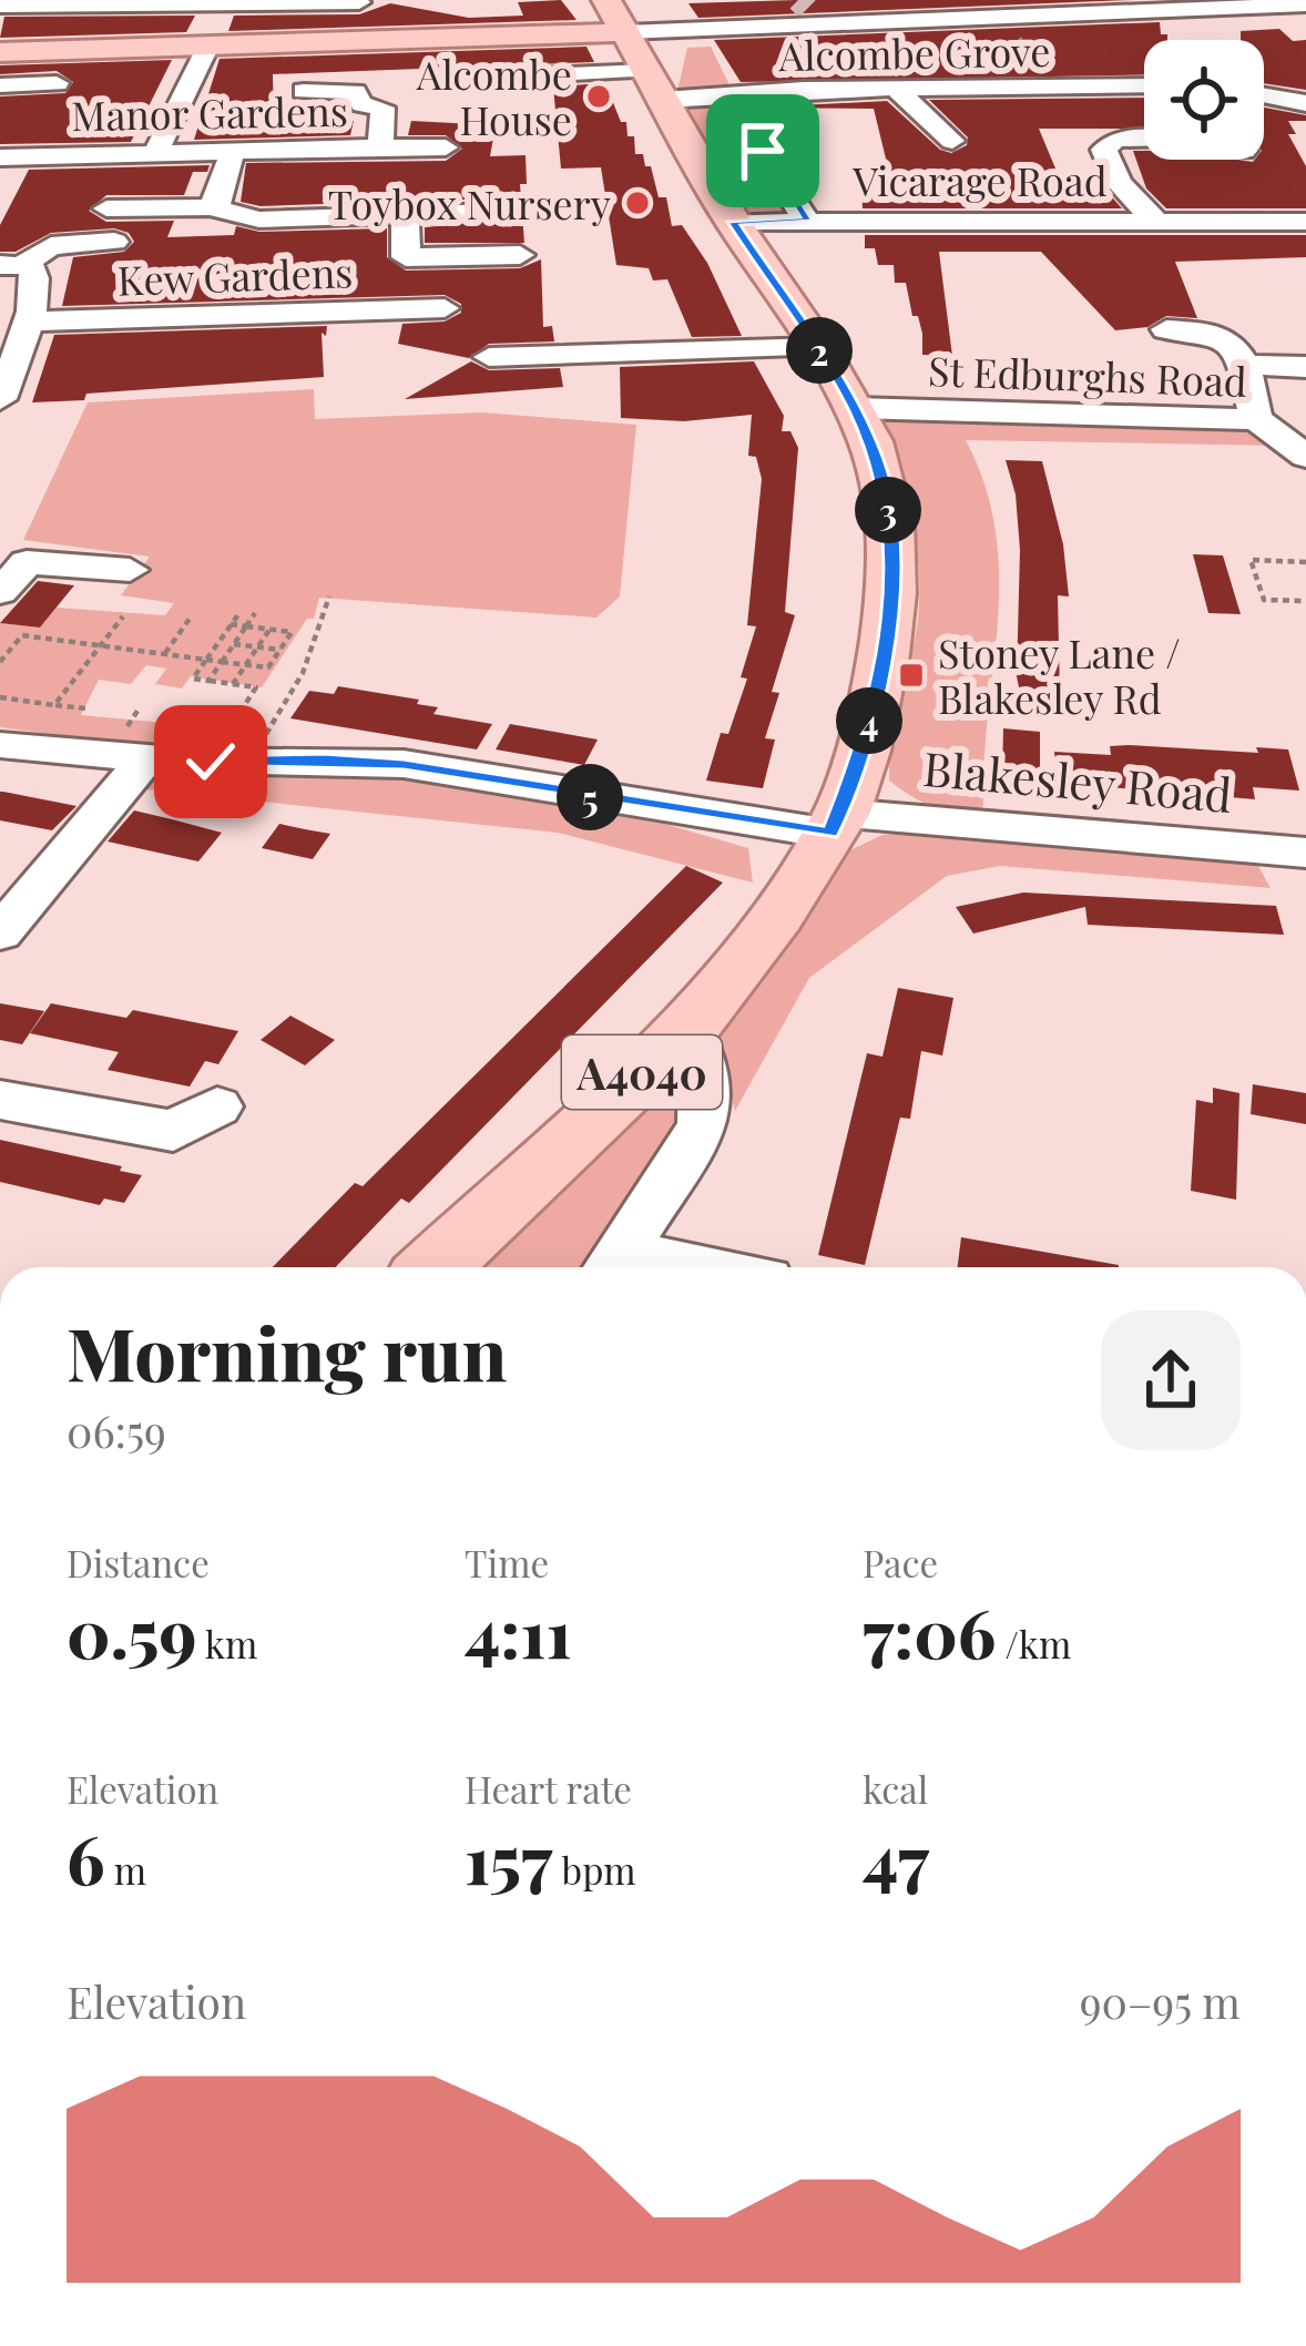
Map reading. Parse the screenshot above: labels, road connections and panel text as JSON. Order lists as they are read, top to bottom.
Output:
{
  "streets": {
    "main road": ["A4040"],
    "street": [
      "Alcombe Grove",
      "Manor Gardens",
      "Vicarage Road",
      "Kew Gardens",
      "St Edburghs Road",
      "Blakesley Road"
    ]
  },
  "crossings": [
    ["Alcombe Grove", "A4040"],
    ["Vicarage Road", "A4040"],
    ["St Edburghs Road", "A4040"],
    ["Blakesley Road", "A4040"]
  ],
  "places": {
    "other": ["Alcombe House", "Toybox Nursery"],
    "transit": ["Stoney Lane / Blakesley Rd"]
  },
  "page": {
    "pins": [
      "2",
      "3",
      "4",
      "5"
    ],
    "heading": ["Morning run", "06:59"],
    "stats": [
      ["Distance", "0.59 km"],
      ["Time", "4:11"],
      ["Pace", "7:06 /km"],
      ["Elevation", "6 m"],
      ["Heart rate", "157 bpm"],
      ["kcal", "47"]
    ],
    "chart": ["Elevation", "90–95 m"]
  }
}
